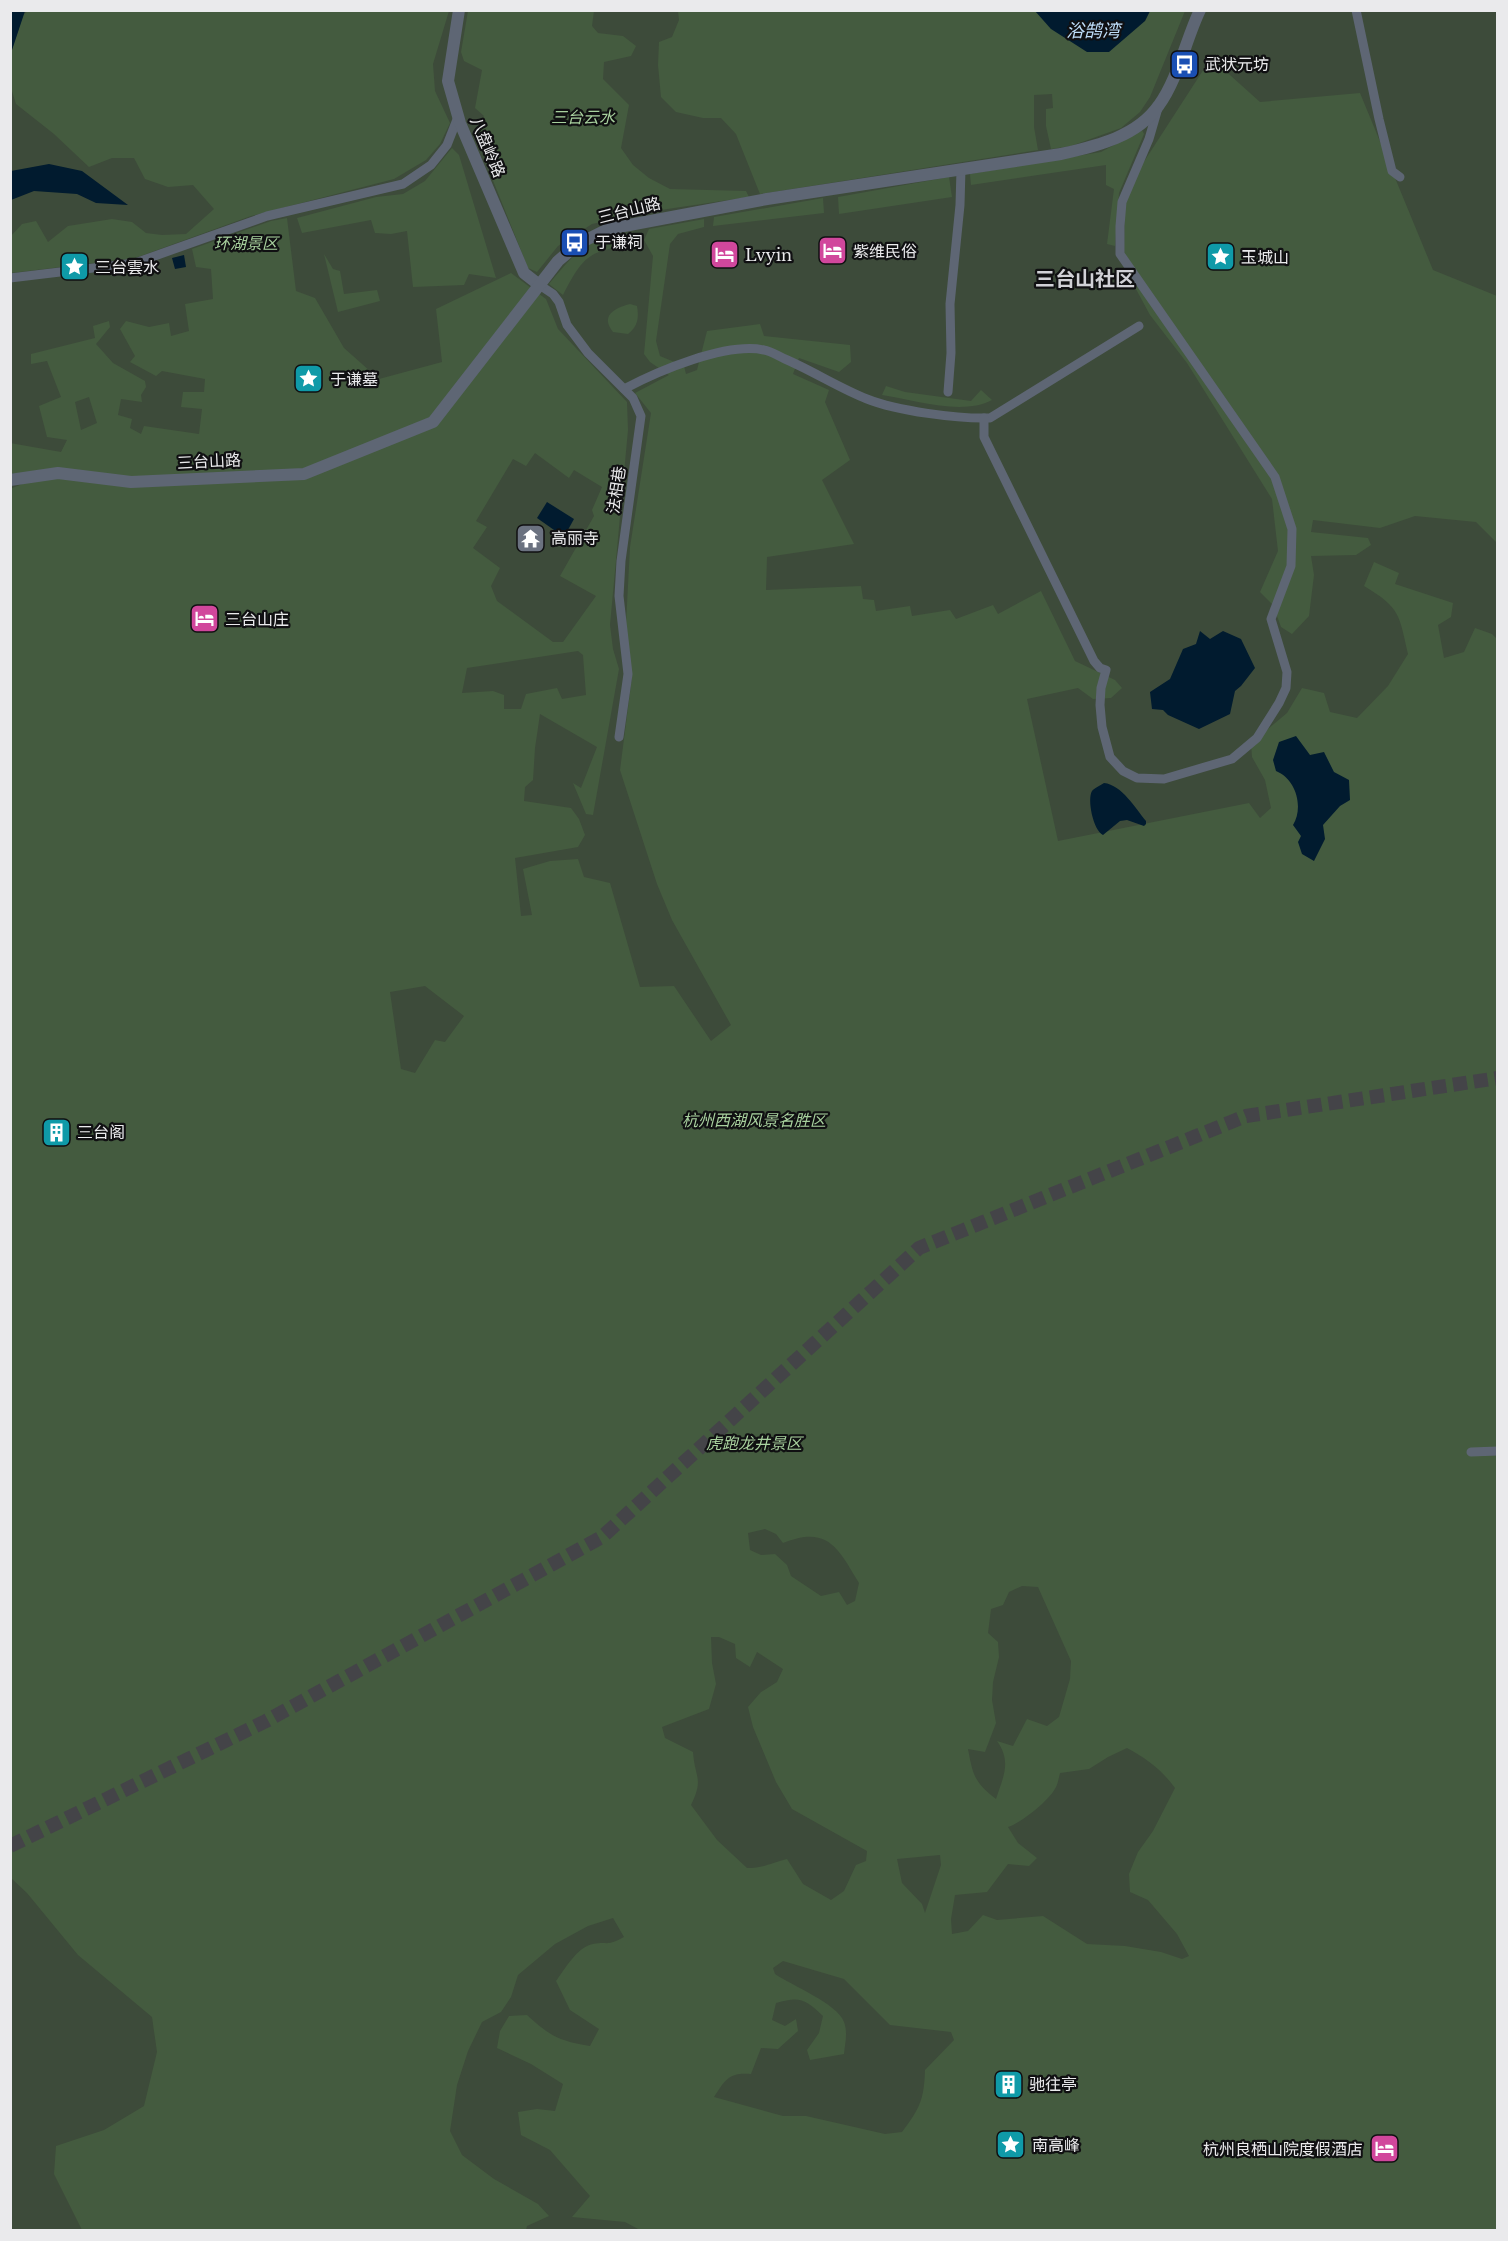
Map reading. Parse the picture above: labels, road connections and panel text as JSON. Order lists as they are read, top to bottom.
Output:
{
  "streets": {
    "street": ["八盘岭路", "三台山路", "法相巷"]
  },
  "crossings": [
    ["八盘岭路", "三台山路"],
    ["八盘岭路", "法相巷"],
    ["三台山路", "法相巷"]
  ],
  "districts": ["三台山社区"],
  "water": ["浴鹄湾"],
  "parks": [
    "三台云水",
    "环湖景区",
    "杭州西湖风景名胜区",
    "虎跑龙井景区"
  ],
  "places": {
    "bus stop": ["武状元坊", "于谦祠"],
    "hotel": [
      "紫维民俗",
      "Lvyin",
      "三台山庄",
      "杭州良栖山院度假酒店"
    ],
    "place": [
      "玉城山",
      "三台雲水",
      "于谦墓",
      "南高峰"
    ],
    "temple": ["高丽寺"],
    "building": ["三台阁", "驰往亭"]
  }
}
